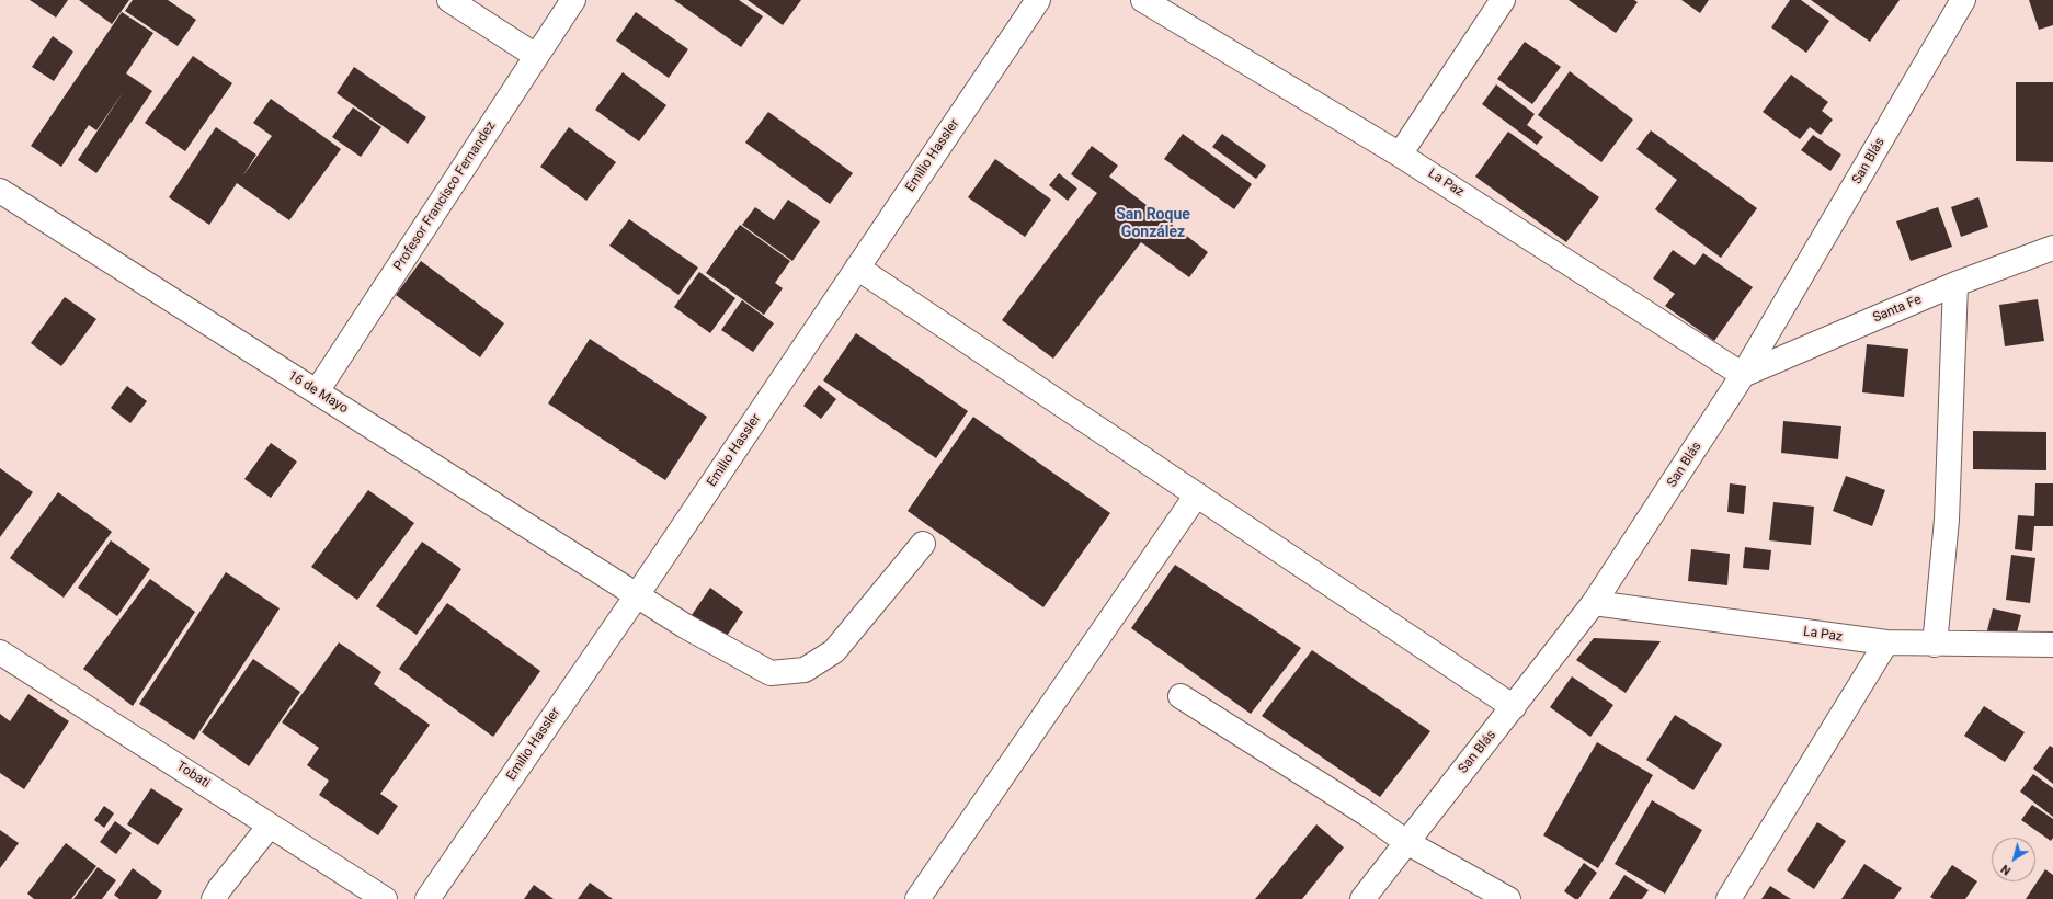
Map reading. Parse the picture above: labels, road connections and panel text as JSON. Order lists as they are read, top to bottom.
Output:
{
  "streets": {
    "street": [
      "Emilio Hassler",
      "San Blás",
      "La Paz",
      "Profesor Francisco Fernandez",
      "Santa Fe",
      "16 de Mayo",
      "Tobati"
    ]
  },
  "crossings": [
    ["Emilio Hassler", "16 de Mayo"],
    ["San Blás", "La Paz"],
    ["San Blás", "Santa Fe"],
    ["La Paz", "Santa Fe"],
    ["Profesor Francisco Fernandez", "16 de Mayo"]
  ],
  "districts": ["San Roque González"],
  "north": "bottom left"
}
